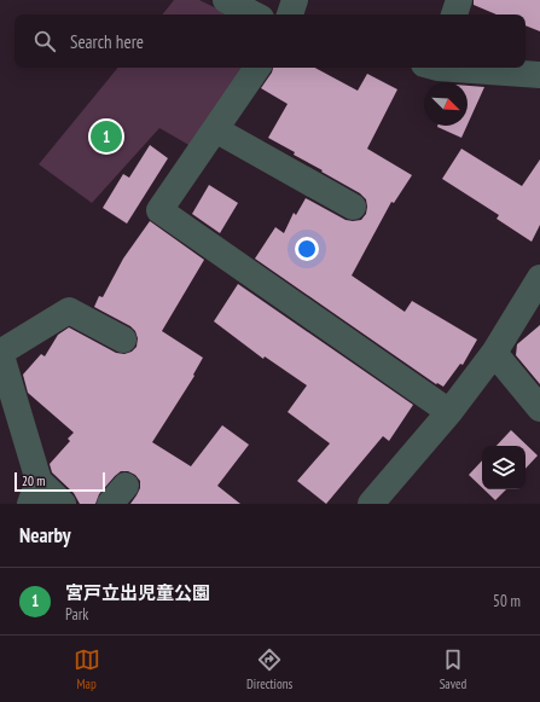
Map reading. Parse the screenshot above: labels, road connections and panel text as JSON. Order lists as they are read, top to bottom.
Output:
{
  "scale_bar": "20 m",
  "north": "bottom right",
  "page": {
    "search": "Search here",
    "pins": "1",
    "scale": "20 m",
    "heading": "Nearby",
    "list": [
      {
        "mark": "1",
        "name": "宮戸立出児童公園",
        "note": "Park",
        "value": "50 m"
      }
    ],
    "nav": ["Map", "Directions", "Saved"]
  }
}
